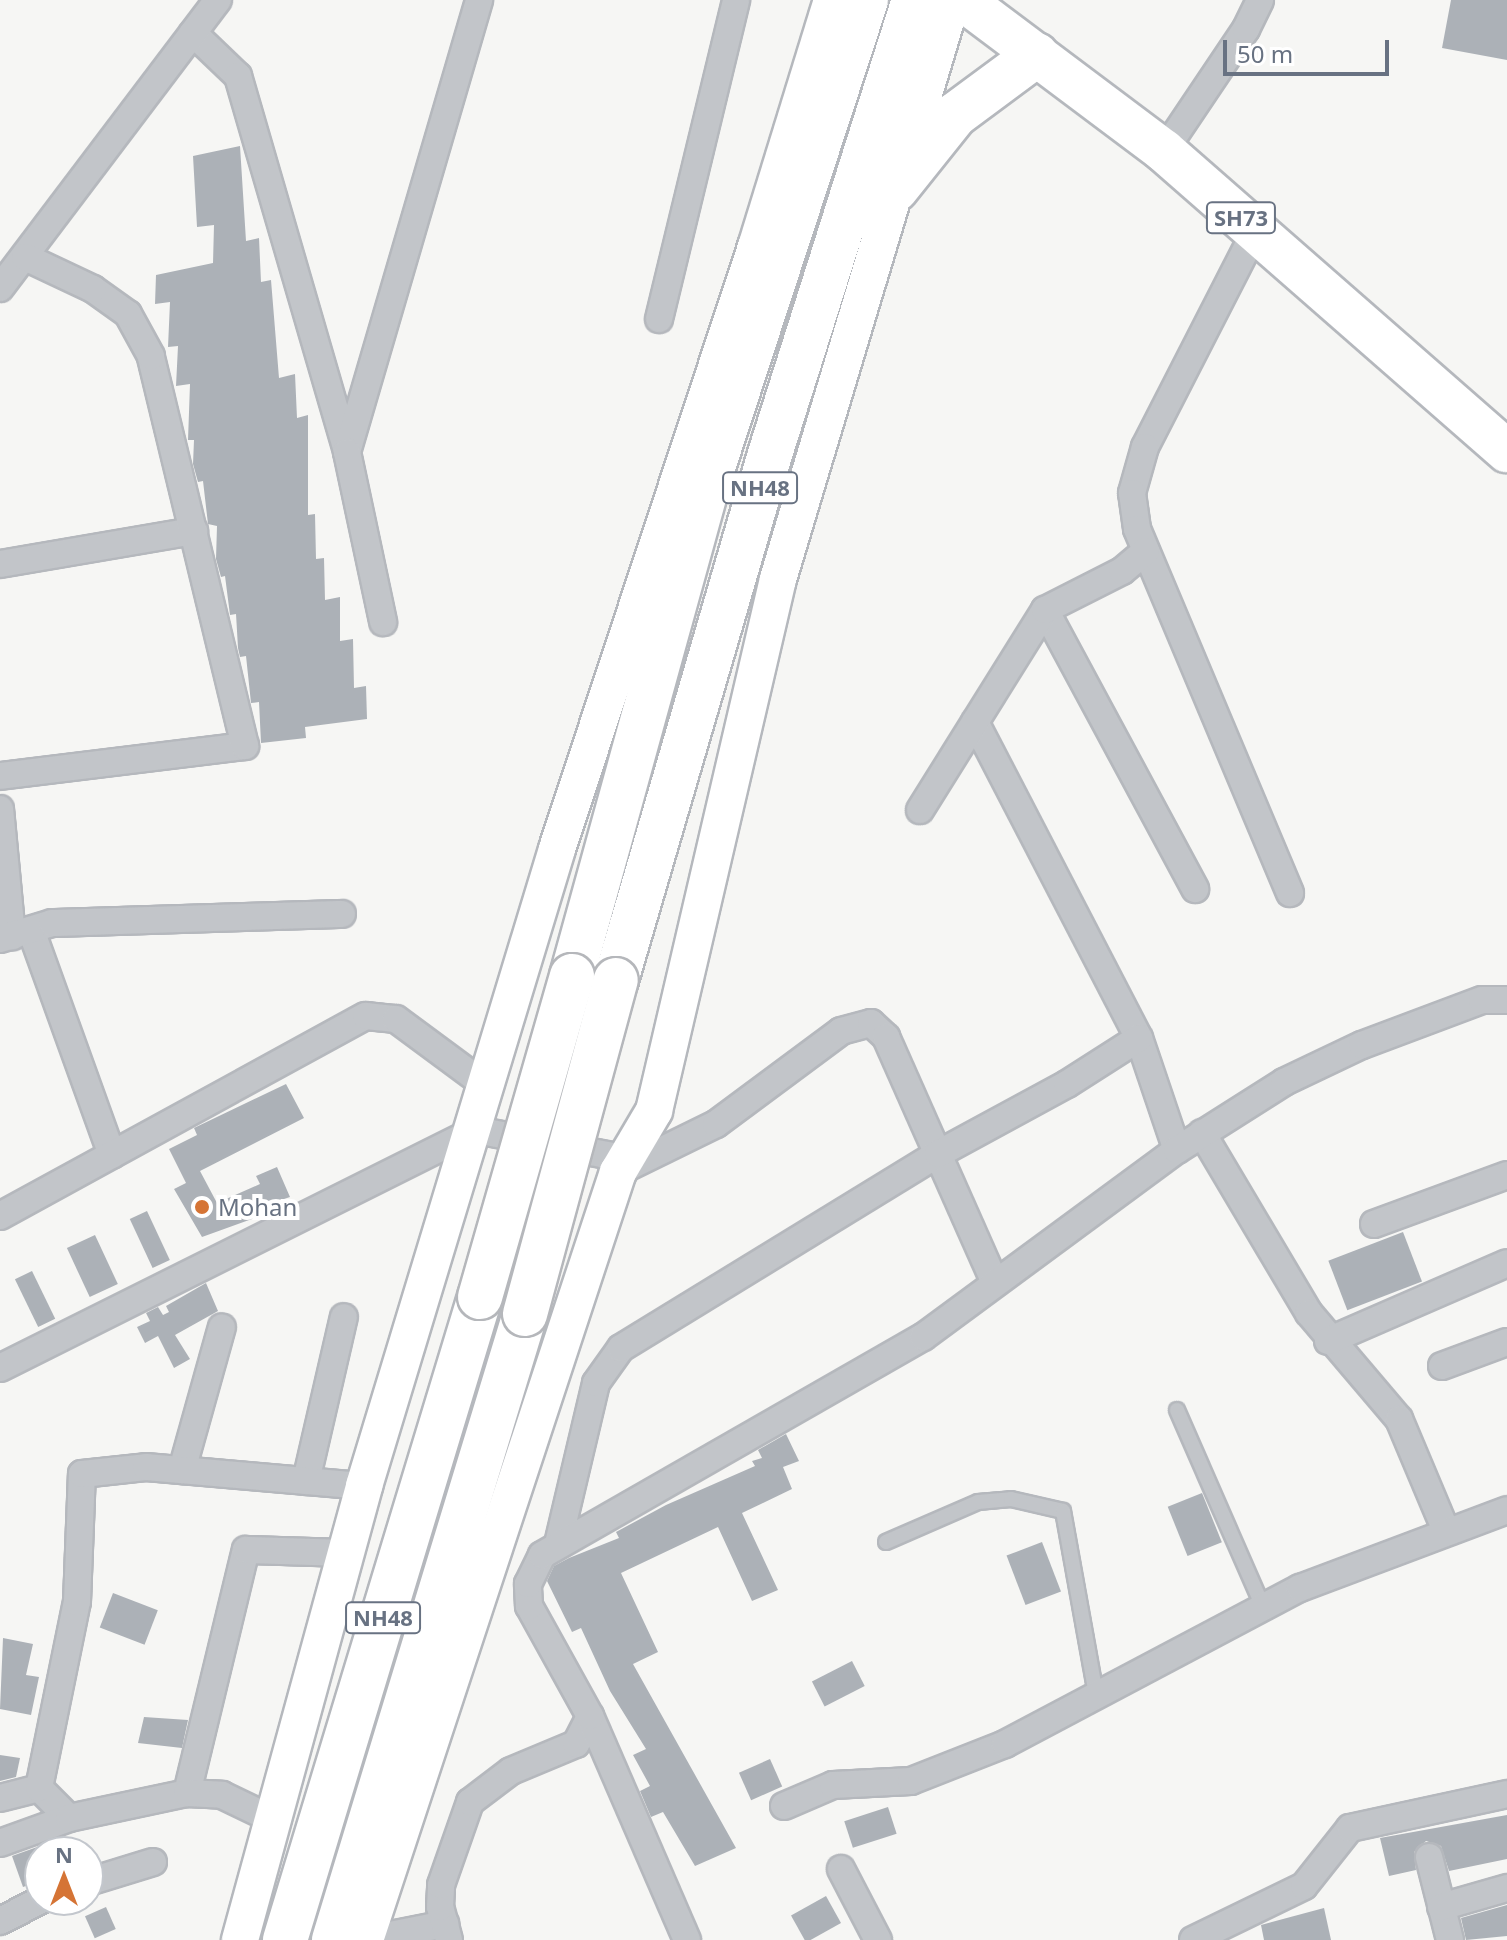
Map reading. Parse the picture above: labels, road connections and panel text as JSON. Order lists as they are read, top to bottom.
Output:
{
  "streets": {
    "highway": ["NH48"],
    "main road": ["SH73"]
  },
  "places": ["Mohan"],
  "scale_bar": "50 m",
  "north": "top"
}
